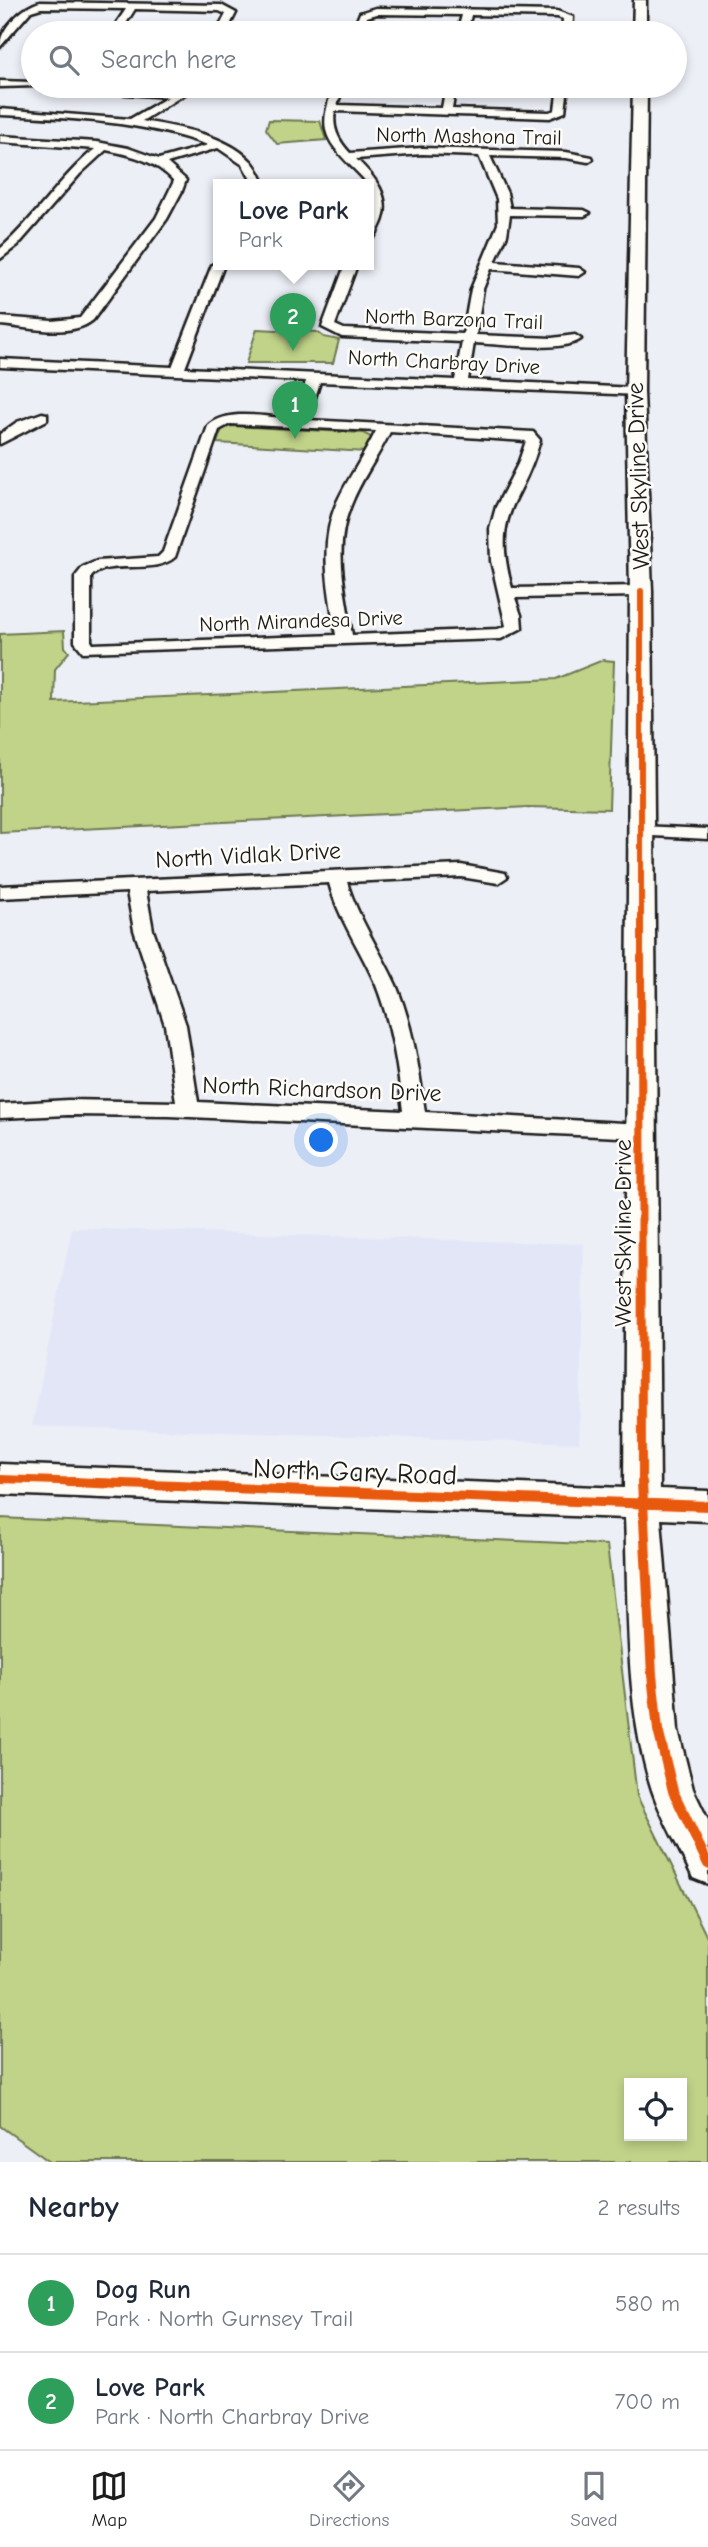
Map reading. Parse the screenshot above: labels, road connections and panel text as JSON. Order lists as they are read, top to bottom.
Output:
{
  "streets": {
    "street": [
      "North Mashona Trail",
      "North Barzona Trail",
      "North Charbray Drive",
      "West Skyline Drive",
      "North Mirandesa Drive",
      "North Vidlak Drive",
      "North Richardson Drive",
      "North Gary Road"
    ]
  },
  "crossings": [
    ["North Charbray Drive", "West Skyline Drive"],
    ["West Skyline Drive", "North Richardson Drive"],
    ["West Skyline Drive", "North Gary Road"]
  ],
  "page": {
    "search": "Search here",
    "popup": ["Love Park", "Park"],
    "pins": ["2", "1"],
    "heading": ["Nearby", "2 results"],
    "list": [
      {
        "mark": "1",
        "name": "Dog Run",
        "note": "Park · North Gurnsey Trail",
        "value": "580 m"
      },
      {
        "mark": "2",
        "name": "Love Park",
        "note": "Park · North Charbray Drive",
        "value": "700 m"
      }
    ],
    "nav": ["Map", "Directions", "Saved"]
  }
}
